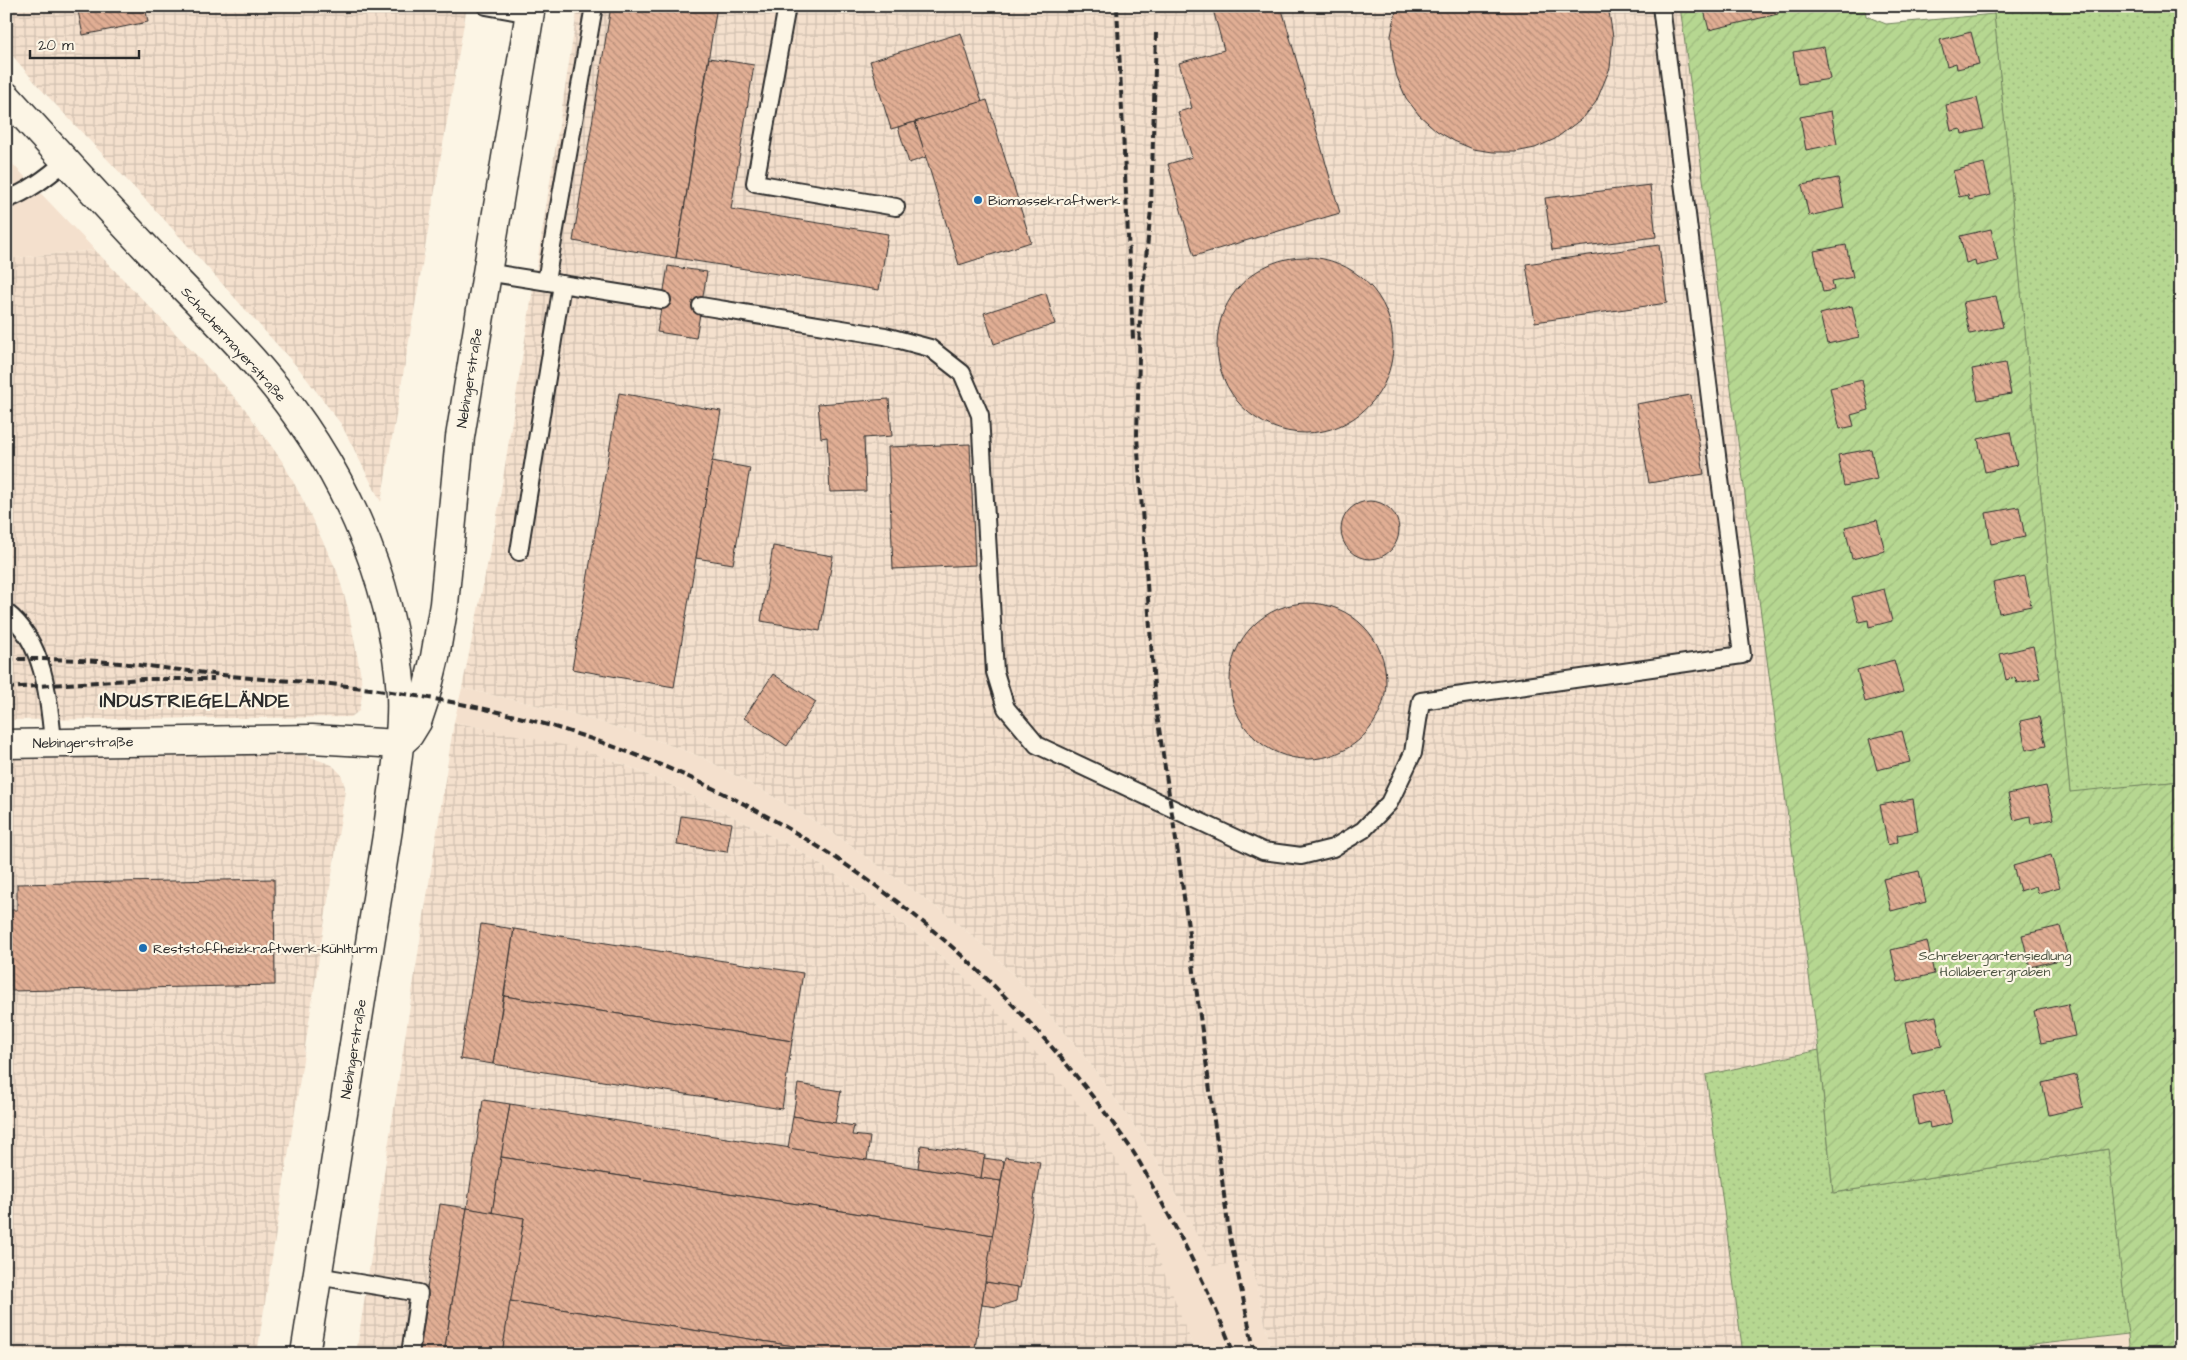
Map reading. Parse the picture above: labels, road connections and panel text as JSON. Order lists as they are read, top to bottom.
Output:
{
  "streets": {
    "street": ["Schachermayerstraße", "Nebingerstraße"]
  },
  "crossings": [
    ["Schachermayerstraße", "Nebingerstraße"]
  ],
  "districts": ["INDUSTRIEGELÄNDE"],
  "parks": ["Schrebergartensiedlung Hollaberergraben"],
  "places": ["Biomassekraftwerk", "Reststoffheizkraftwerk-Kühlturm"],
  "scale_bar": "20 m"
}
